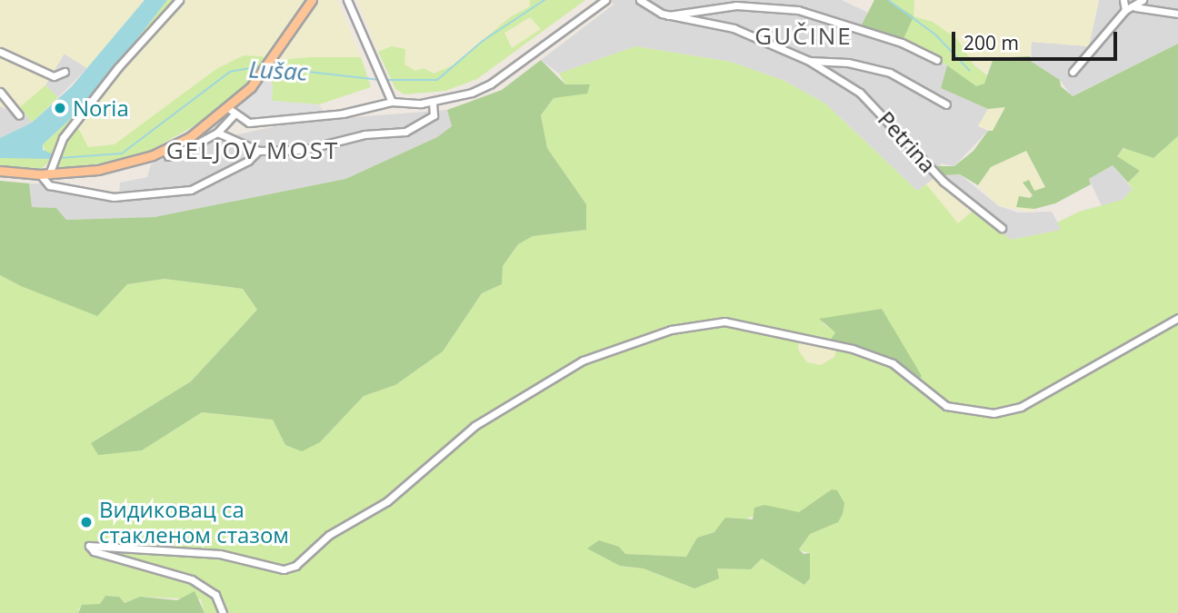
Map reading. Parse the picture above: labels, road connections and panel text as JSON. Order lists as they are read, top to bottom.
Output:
{
  "streets": {
    "street": ["Petrina"]
  },
  "districts": ["GUČINE", "GELJOV MOST"],
  "water": ["Lušac"],
  "places": ["Noria", "Видиковац са стакленом стазом"],
  "scale_bar": "200 m"
}
